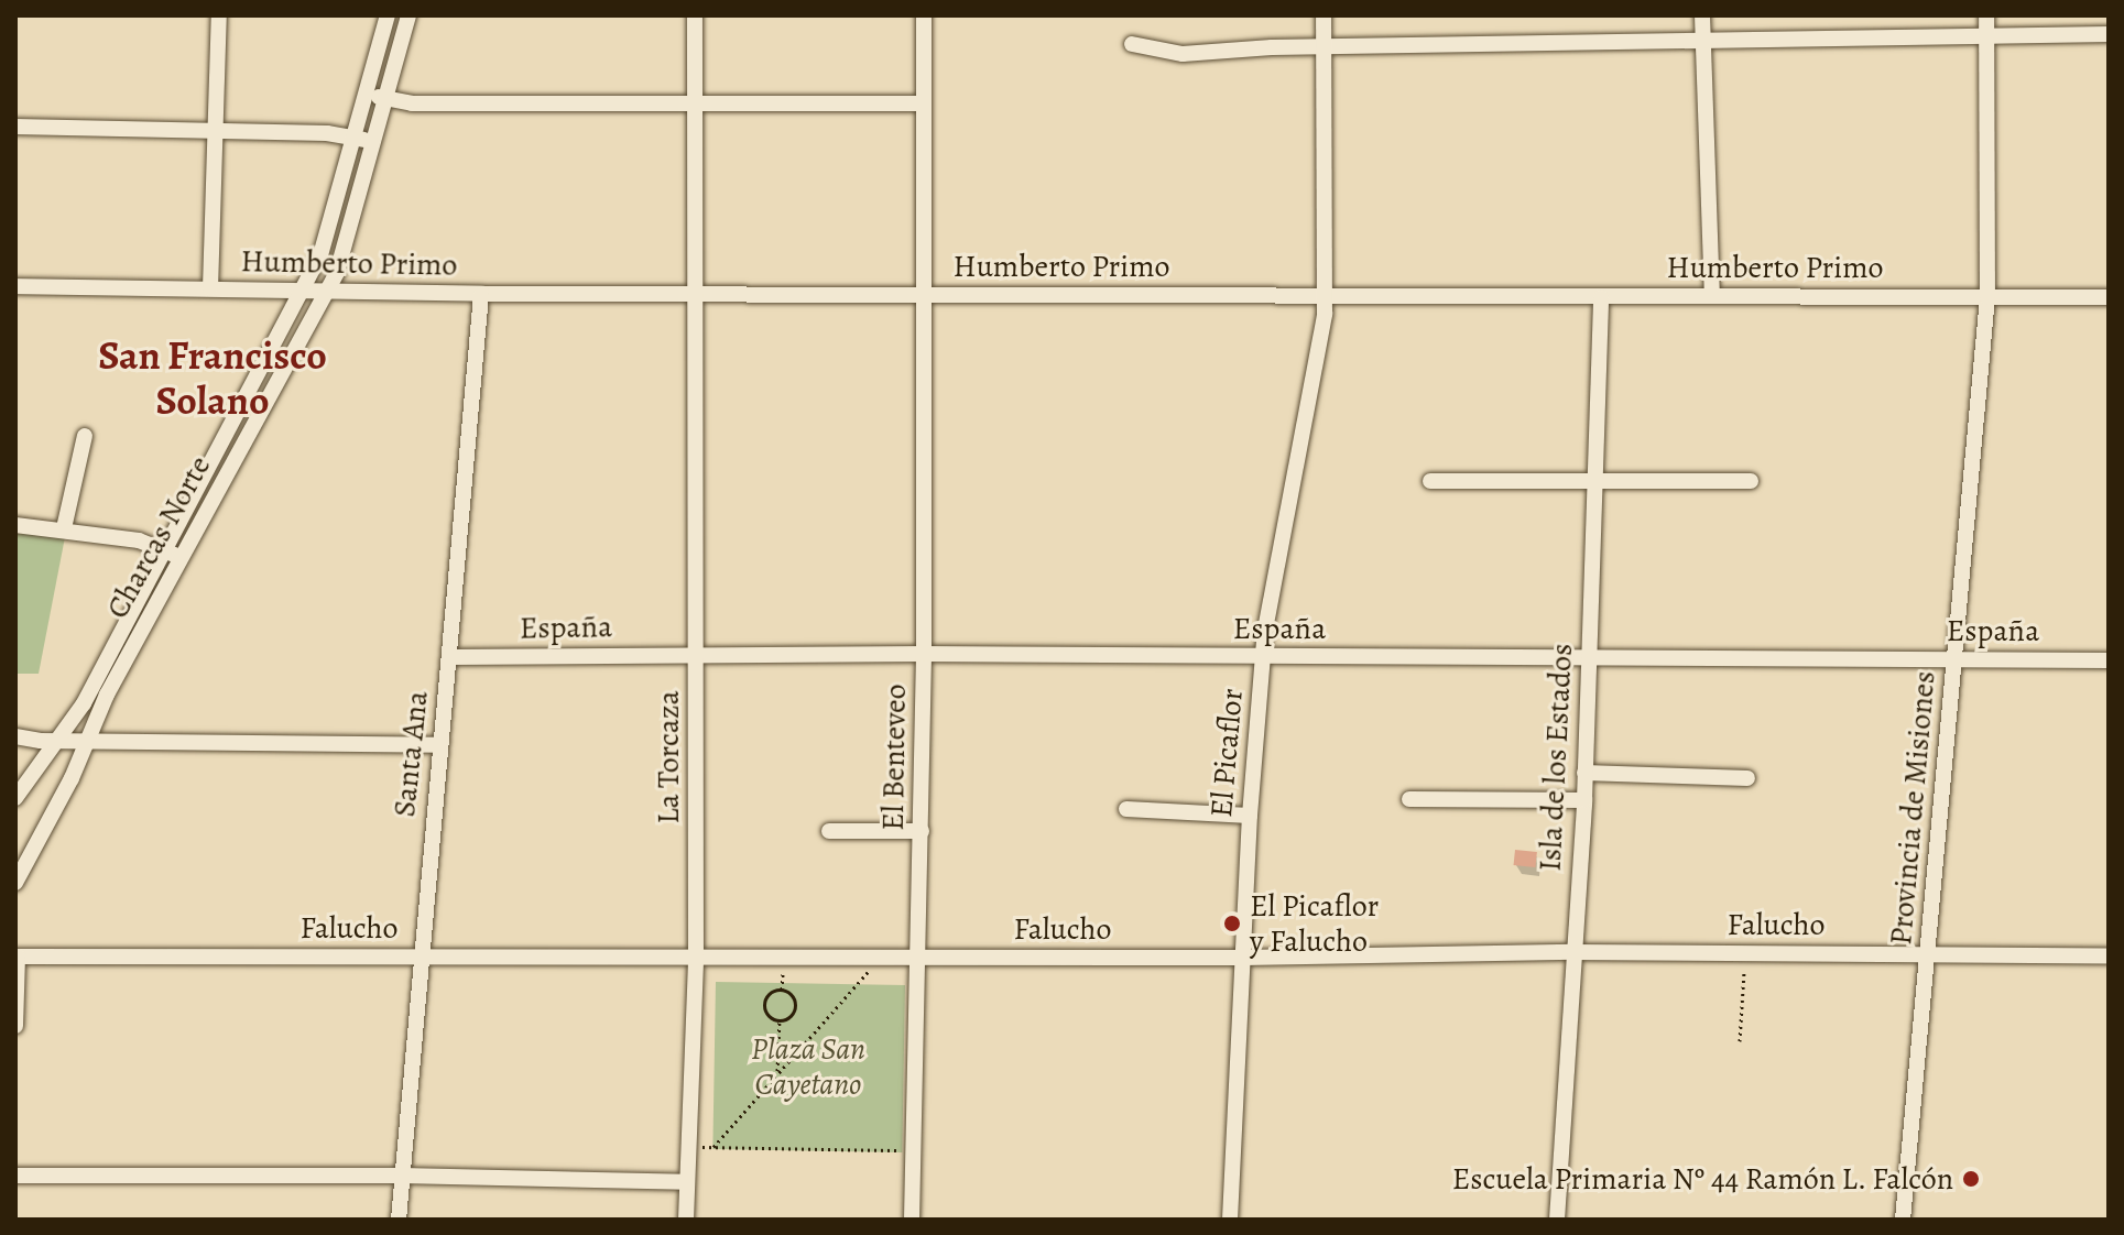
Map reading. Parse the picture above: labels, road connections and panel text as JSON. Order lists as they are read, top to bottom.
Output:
{
  "streets": {
    "street": [
      "Humberto Primo",
      "Charcas Norte",
      "España",
      "El Picaflor",
      "Santa Ana",
      "La Torcaza",
      "El Benteveo",
      "Isla de los Estados",
      "Provincia de Misiones",
      "Falucho"
    ]
  },
  "crossings": [
    ["Humberto Primo", "Charcas Norte"],
    ["Humberto Primo", "El Picaflor"],
    ["Humberto Primo", "Santa Ana"],
    ["Humberto Primo", "La Torcaza"],
    ["Humberto Primo", "El Benteveo"],
    ["Humberto Primo", "Isla de los Estados"],
    ["Humberto Primo", "Provincia de Misiones"],
    ["España", "El Picaflor"],
    ["España", "Santa Ana"],
    ["España", "La Torcaza"],
    ["España", "El Benteveo"],
    ["España", "Isla de los Estados"],
    ["España", "Provincia de Misiones"],
    ["El Picaflor", "Falucho"],
    ["Santa Ana", "Falucho"],
    ["La Torcaza", "Falucho"],
    ["El Benteveo", "Falucho"],
    ["Isla de los Estados", "Falucho"],
    ["Provincia de Misiones", "Falucho"]
  ],
  "districts": ["San Francisco Solano"],
  "parks": ["Plaza San Cayetano"],
  "places": ["El Picaflor y Falucho", "Escuela Primaria Nº 44 Ramón L. Falcón"]
}
